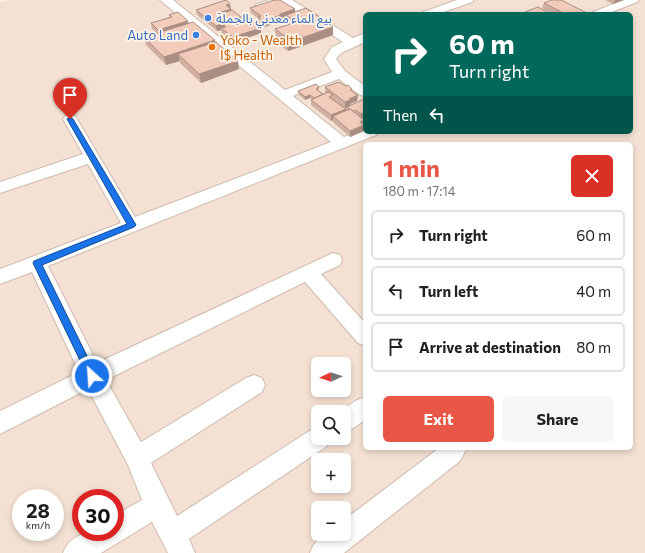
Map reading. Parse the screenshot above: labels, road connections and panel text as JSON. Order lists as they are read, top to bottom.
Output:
{
  "places": ["بيع الماء معدني بالجملة", "Auto Land", "Yoko - Wealth I$ Health"],
  "north": "left",
  "page": {
    "turn": ["60 m", "Turn right"],
    "then": "Then",
    "heading": ["1 min", "180 m · 17:14"],
    "list": [
      {
        "name": "Turn right",
        "value": "60 m"
      },
      {
        "name": "Turn left",
        "value": "40 m"
      },
      {
        "name": "Arrive at destination",
        "value": "80 m"
      }
    ],
    "map_buttons": ["+", "−"],
    "buttons": ["Exit", "Share"],
    "speed": "28 km/h",
    "limit": "30"
  }
}
